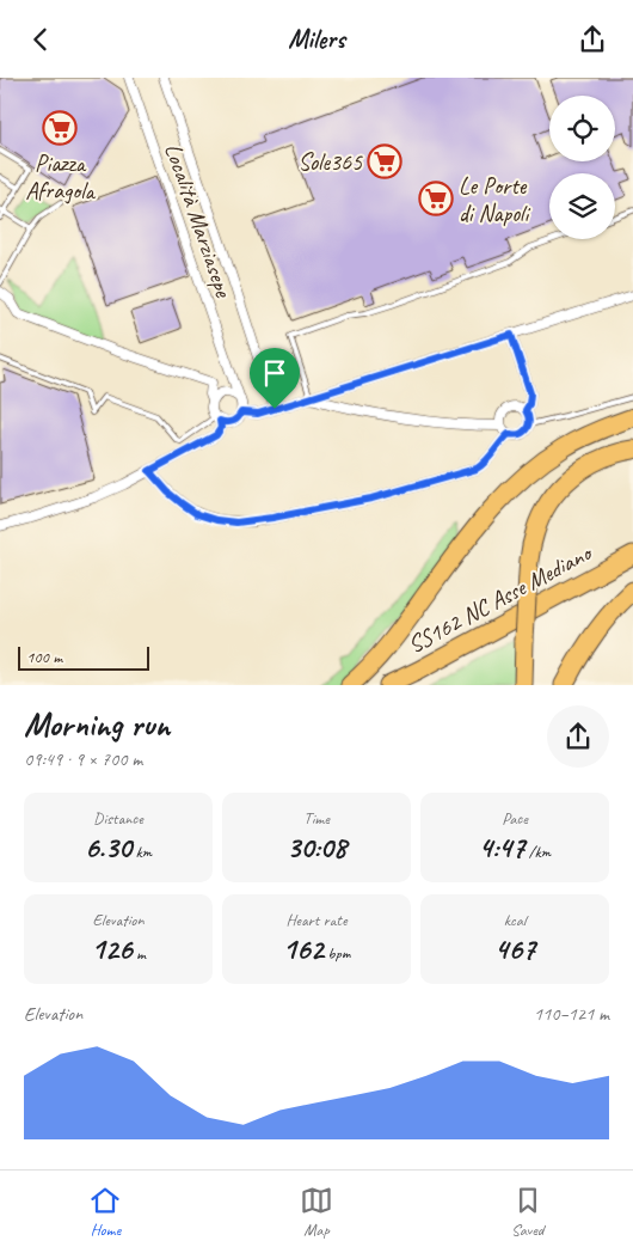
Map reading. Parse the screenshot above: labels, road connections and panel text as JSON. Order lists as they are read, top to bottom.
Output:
{
  "streets": {
    "highway": ["SS162 NC Asse Mediano"],
    "street": ["Località Marziasepe"]
  },
  "places": {
    "supermarket": ["Piazza Afragola", "Sole365", "Le Porte di Napoli"]
  },
  "scale_bar": "100 m",
  "page": {
    "header": "Milers",
    "scale": "100 m",
    "heading": ["Morning run", "09:49 · 9 × 700 m"],
    "stats": [
      ["Distance", "6.30 km"],
      ["Time", "30:08"],
      ["Pace", "4:47 /km"],
      ["Elevation", "126 m"],
      ["Heart rate", "162 bpm"],
      ["kcal", "467"]
    ],
    "chart": ["Elevation", "110–121 m"],
    "tabs": ["Home", "Map", "Saved"]
  }
}
